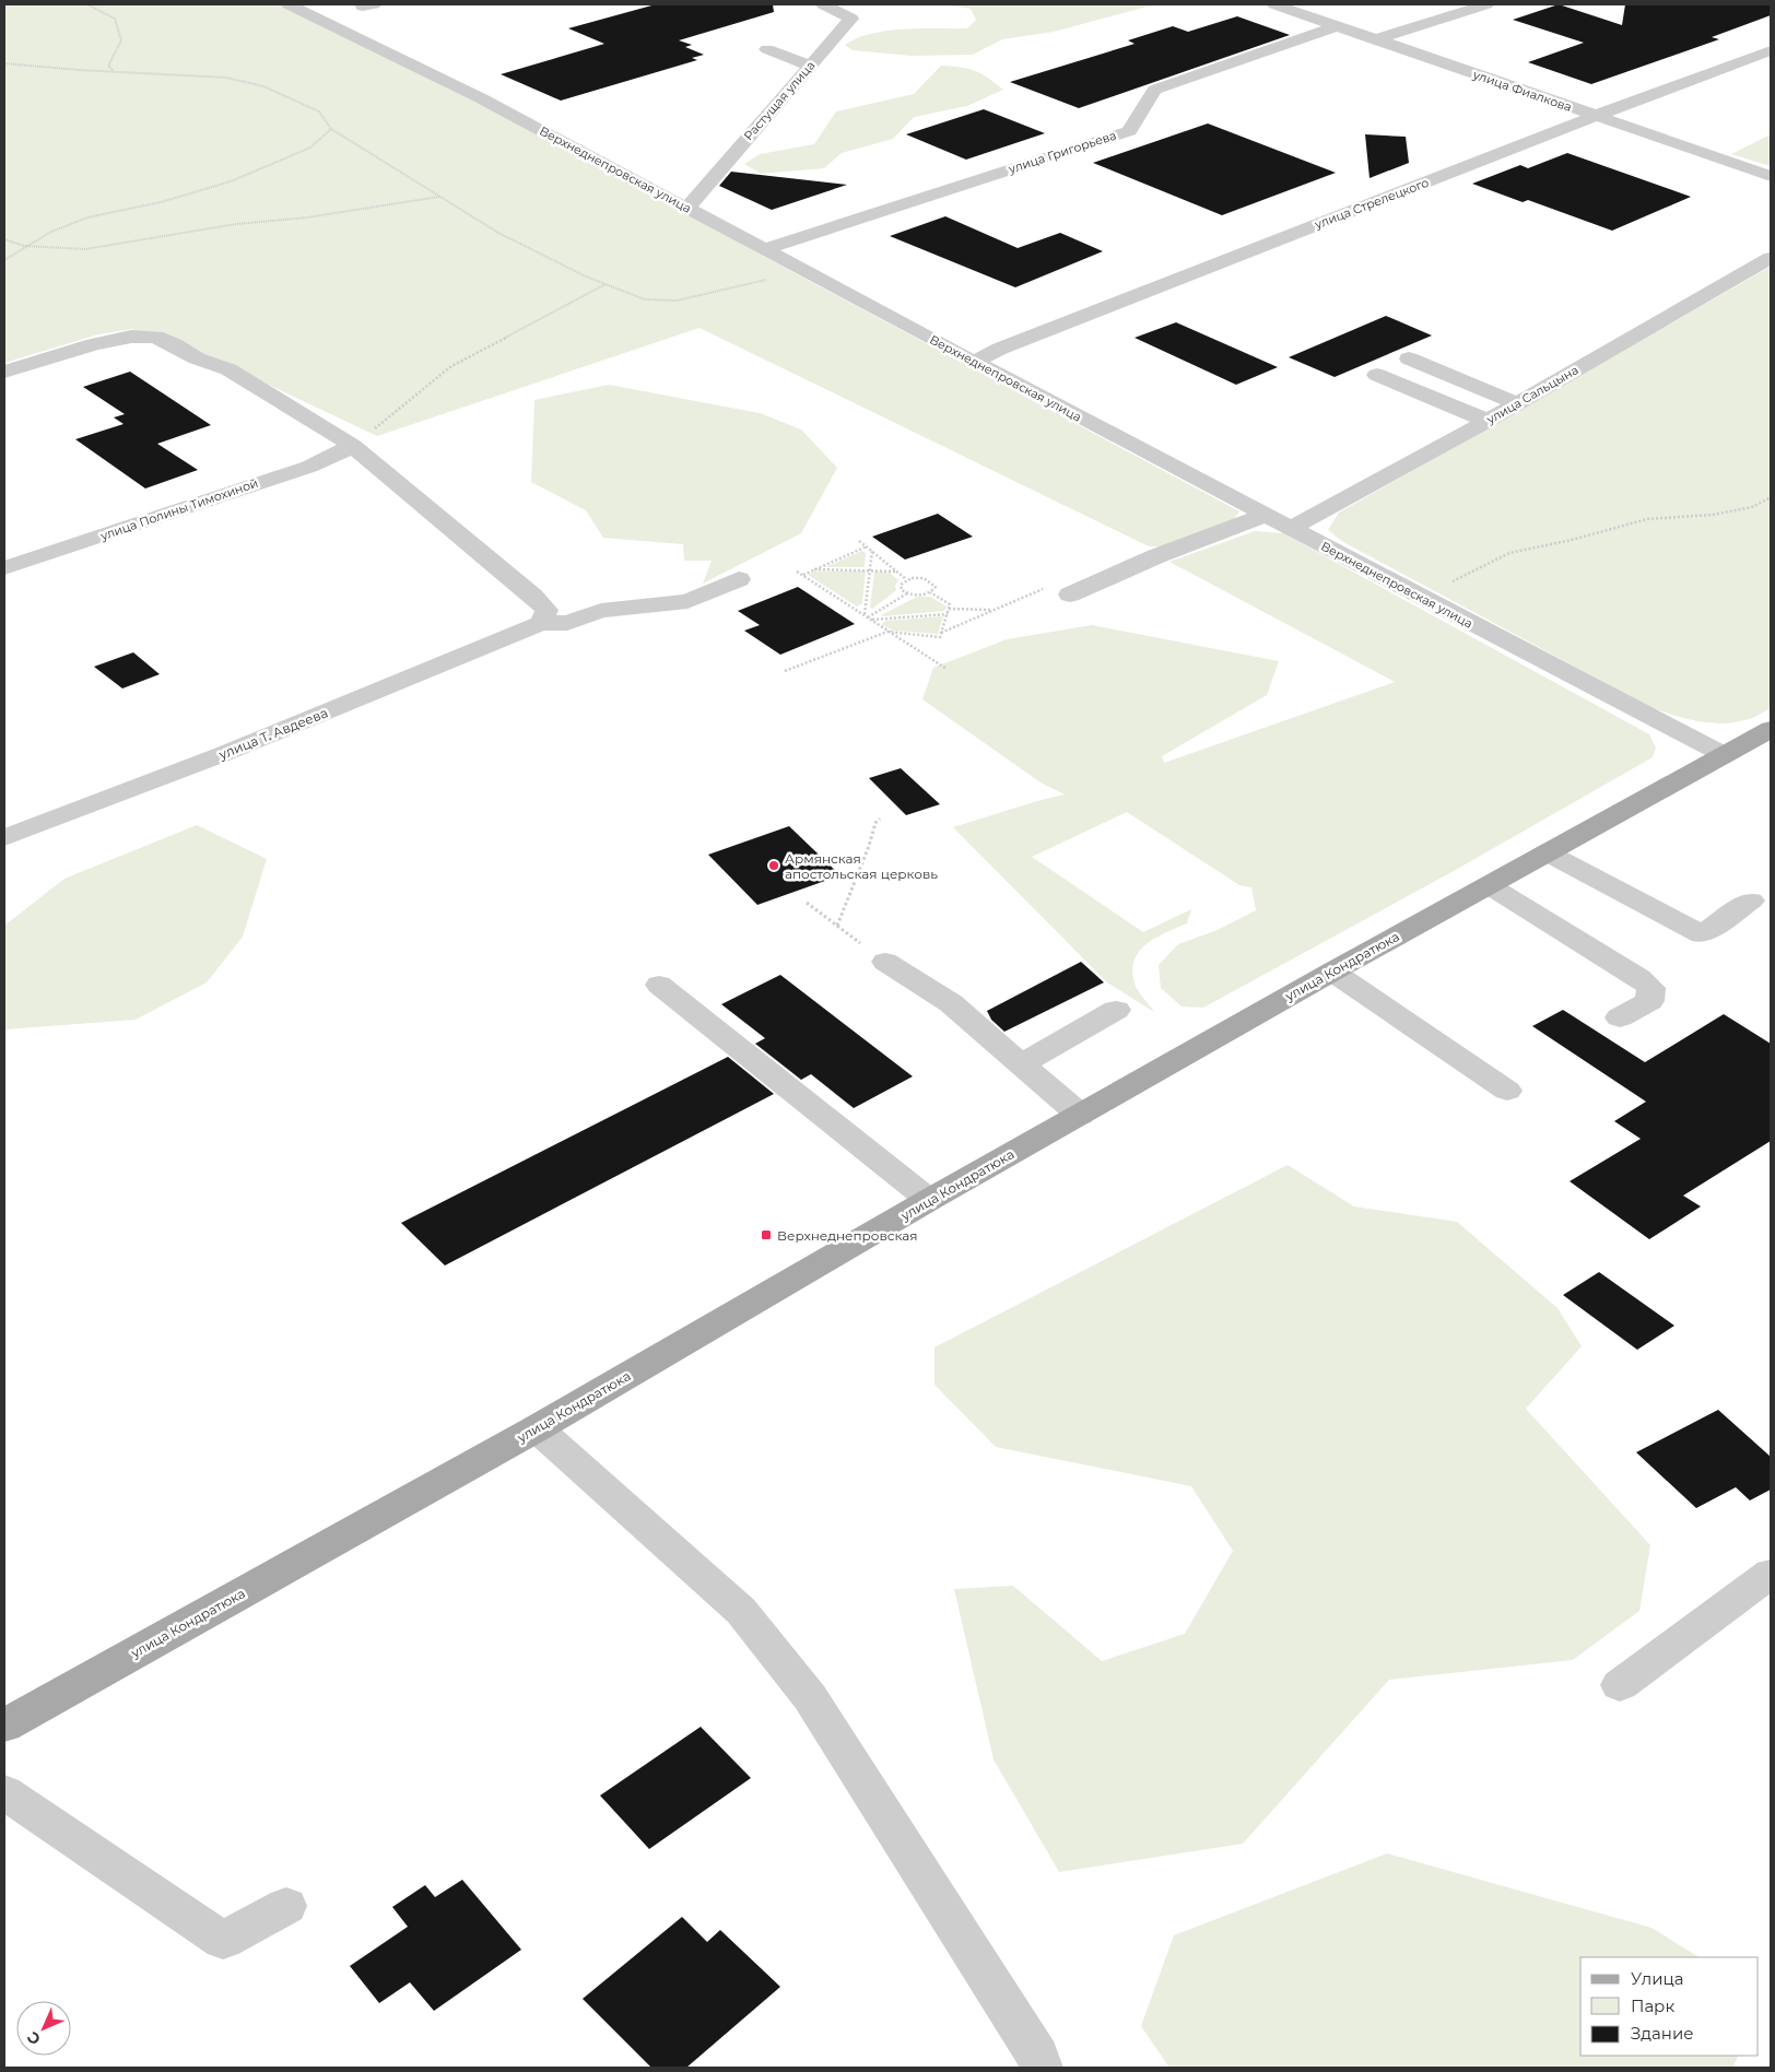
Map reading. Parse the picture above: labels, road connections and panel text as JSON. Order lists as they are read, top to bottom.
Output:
{
  "streets": {
    "main road": ["улица Кондратюка"],
    "street": [
      "улица Фиалкова",
      "Растущая улица",
      "улица Григорьева",
      "Верхнеднепровская улица",
      "улица Стрелецкого",
      "улица Сальцына",
      "улица Полины Тимохиной",
      "улица Т. Авдеева"
    ]
  },
  "crossings": [
    ["улица Фиалкова", "улица Григорьева"],
    ["улица Фиалкова", "улица Стрелецкого"],
    ["Растущая улица", "Верхнеднепровская улица"],
    ["улица Григорьева", "Верхнеднепровская улица"],
    ["Верхнеднепровская улица", "улица Стрелецкого"],
    ["Верхнеднепровская улица", "улица Сальцына"],
    ["Верхнеднепровская улица", "улица Кондратюка"]
  ],
  "places": {
    "other": ["Армянская апостольская церковь"],
    "transit": ["Верхнеднепровская"]
  },
  "legend": ["Улица", "Парк", "Здание"],
  "north": "bottom left"
}
